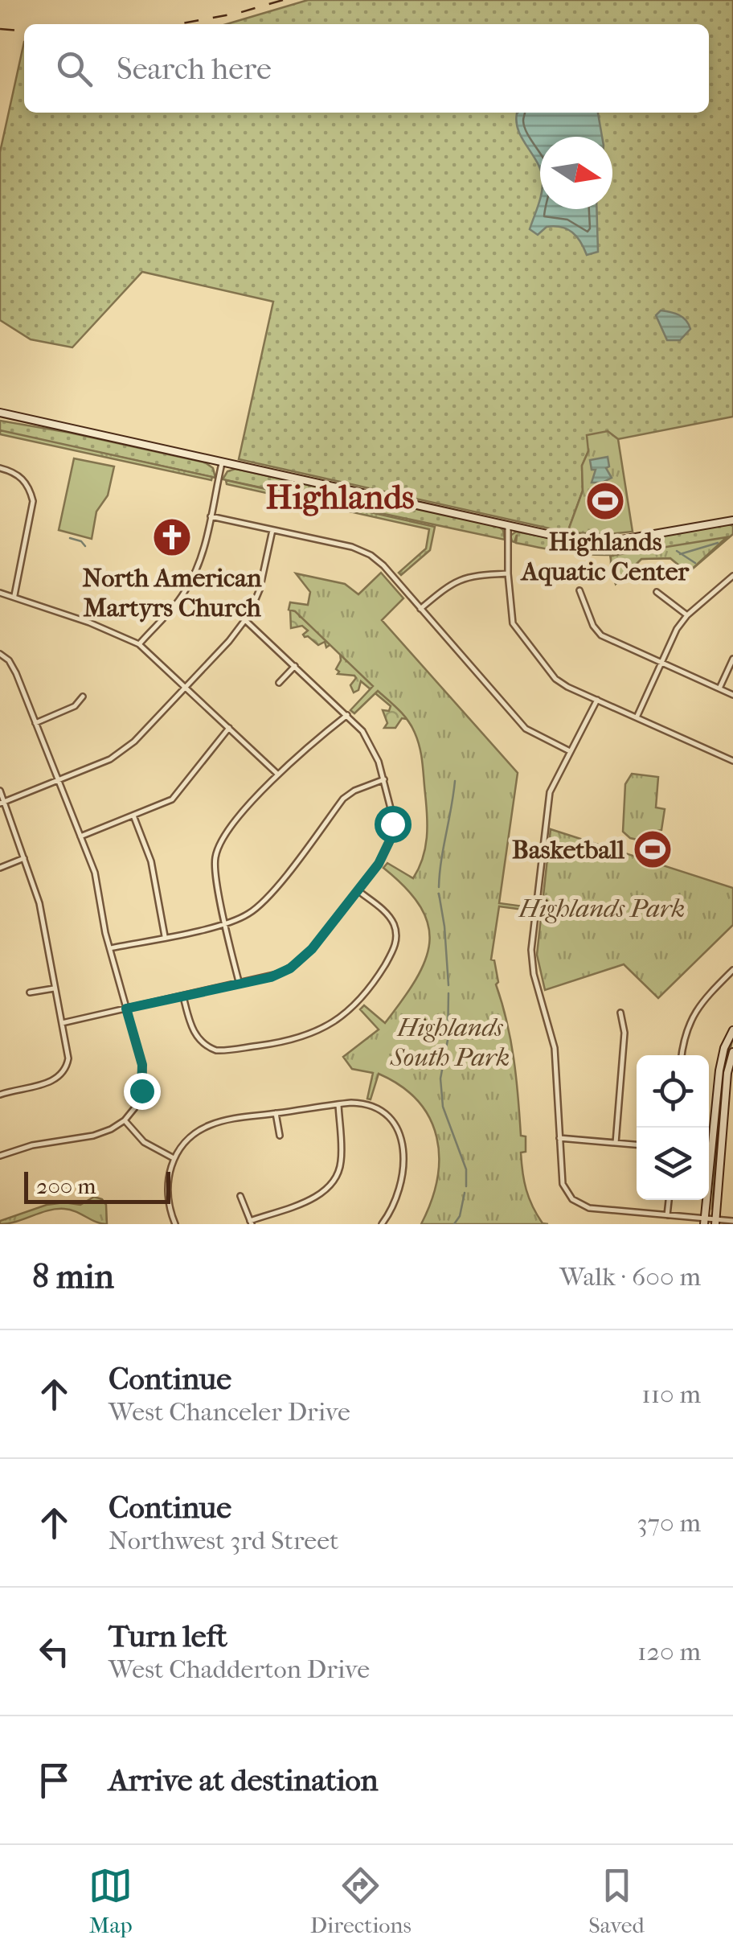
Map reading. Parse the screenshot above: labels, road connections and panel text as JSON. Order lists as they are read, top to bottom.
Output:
{
  "districts": ["Highlands"],
  "parks": ["Highlands Park", "Highlands South Park"],
  "places": {
    "sports": ["Highlands Aquatic Center", "Basketball"],
    "church": ["North American Martyrs Church"]
  },
  "scale_bar": "200 m",
  "north": "right",
  "page": {
    "search": "Search here",
    "scale": "200 m",
    "heading": ["8 min", "Walk · 600 m"],
    "list": [
      ["Continue", "West Chanceler Drive", "110 m"],
      ["Continue", "Northwest 3rd Street", "370 m"],
      ["Turn left", "West Chadderton Drive", "120 m"],
      "Arrive at destination"
    ],
    "nav": ["Map", "Directions", "Saved"]
  }
}
